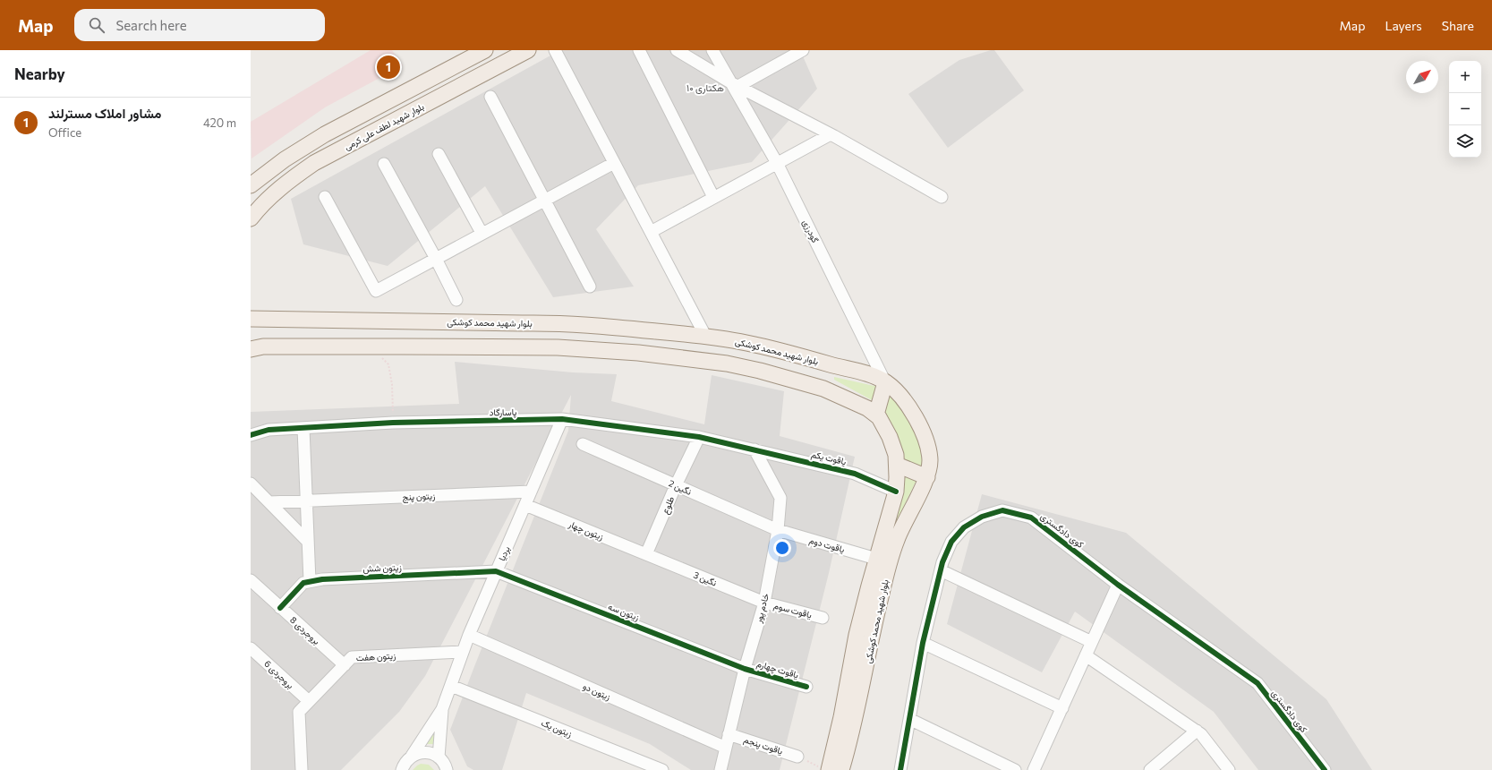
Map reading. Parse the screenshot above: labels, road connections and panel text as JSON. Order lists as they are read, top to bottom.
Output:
{
  "streets": {
    "main road": ["بلوار شهید لطف علی کرمی", "بلوار شهید محمد کوشکی"],
    "street": [
      "گودرزی",
      "پاسارگاد",
      "یاقوت یکم",
      "نگین 2",
      "زیتون پنج",
      "طلوع",
      "زیتون چهار",
      "کوی دادگستری",
      "یاقوت دوم",
      "بردیا",
      "زیتون شش",
      "نگین 3",
      "خادم پور",
      "یاقوت سوم",
      "زیتون سه",
      "بروجردی 8",
      "زیتون هفت",
      "یاقوت چهارم",
      "بروجردی 6",
      "زیتون دو",
      "زیتون یک",
      "یاقوت پنجم"
    ]
  },
  "crossings": [
    ["گودرزی", "بلوار شهید محمد کوشکی"],
    ["بلوار شهید محمد کوشکی", "یاقوت یکم"],
    ["بلوار شهید محمد کوشکی", "یاقوت دوم"],
    ["پاسارگاد", "یاقوت یکم"],
    ["پاسارگاد", "طلوع"],
    ["پاسارگاد", "بردیا"],
    ["پاسارگاد", "خادم پور"],
    ["یاقوت یکم", "خادم پور"],
    ["نگین 2", "طلوع"],
    ["نگین 2", "یاقوت دوم"],
    ["نگین 2", "خادم پور"],
    ["زیتون پنج", "بردیا"],
    ["طلوع", "زیتون چهار"],
    ["طلوع", "نگین 3"],
    ["زیتون چهار", "بردیا"],
    ["زیتون چهار", "نگین 3"],
    ["یاقوت دوم", "خادم پور"],
    ["بردیا", "زیتون شش"],
    ["بردیا", "زیتون سه"],
    ["بردیا", "زیتون هفت"],
    ["بردیا", "زیتون دو"],
    ["بردیا", "زیتون یک"],
    ["زیتون شش", "زیتون سه"],
    ["زیتون شش", "بروجردی 8"],
    ["نگین 3", "خادم پور"],
    ["نگین 3", "یاقوت سوم"],
    ["خادم پور", "یاقوت سوم"],
    ["خادم پور", "زیتون سه"],
    ["خادم پور", "یاقوت چهارم"],
    ["خادم پور", "زیتون دو"],
    ["خادم پور", "یاقوت پنجم"],
    ["زیتون سه", "یاقوت چهارم"],
    ["بروجردی 8", "زیتون هفت"],
    ["زیتون هفت", "بروجردی 6"]
  ],
  "districts": ["۱۰ هکتاری"],
  "north": "top right",
  "page": {
    "header": "Map",
    "search": "Search here",
    "nav": ["Map", "Layers", "Share"],
    "heading": "Nearby",
    "pins": "1",
    "map_buttons": ["+", "−"],
    "list": [
      {
        "mark": "1",
        "name": "مشاور املاک مسترلند",
        "note": "Office",
        "value": "420 m"
      }
    ]
  }
}
